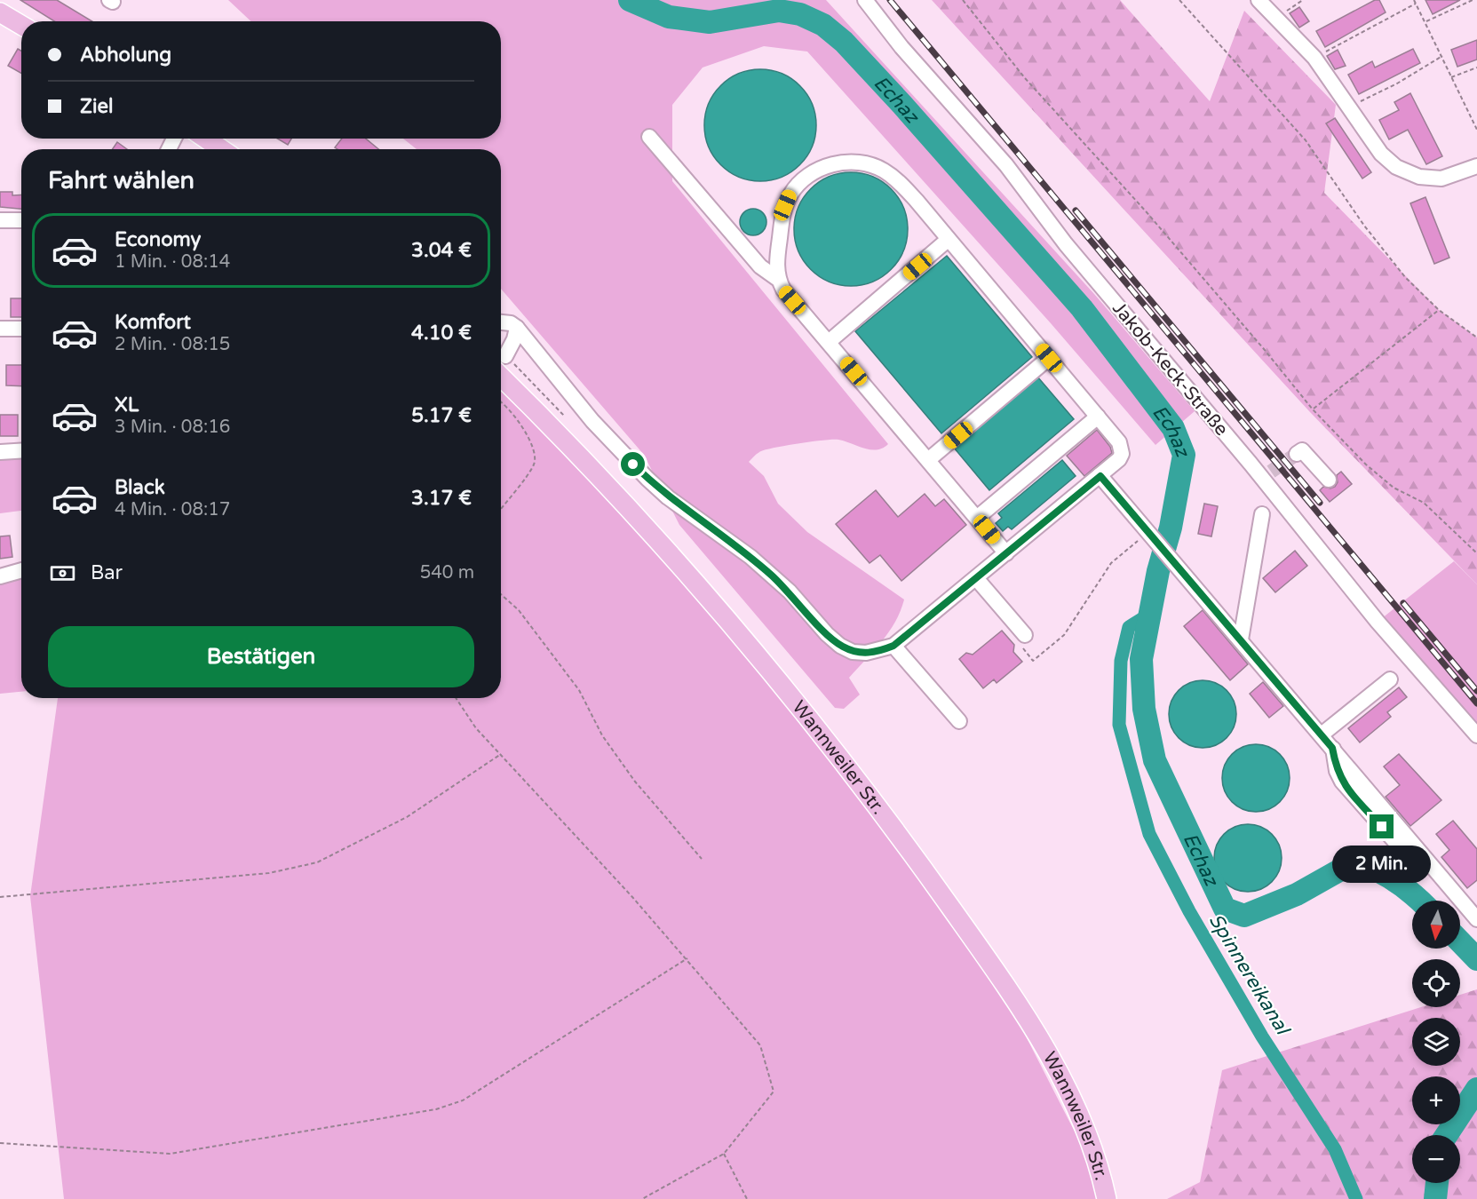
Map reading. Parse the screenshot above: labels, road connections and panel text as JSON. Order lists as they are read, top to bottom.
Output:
{
  "streets": {
    "main road": ["Wannweiler Str."],
    "street": ["Jakob-Keck-Straße"]
  },
  "water": ["Echaz", "Spinnereikanal"],
  "north": "bottom",
  "page": {
    "banner": ["Abholung", "Ziel"],
    "heading": "Fahrt wählen",
    "list": [
      {
        "name": "Economy",
        "note": "1 Min. · 08:14",
        "value": "3.04 €"
      },
      {
        "name": "Komfort",
        "note": "2 Min. · 08:15",
        "value": "4.10 €"
      },
      {
        "name": "XL",
        "note": "3 Min. · 08:16",
        "value": "5.17 €"
      },
      {
        "name": "Black",
        "note": "4 Min. · 08:17",
        "value": "3.17 €"
      }
    ],
    "pay": ["Bar", "540 m"],
    "buttons": "Bestätigen",
    "bubble": "2 Min.",
    "map_buttons": ["+", "−"]
  }
}
